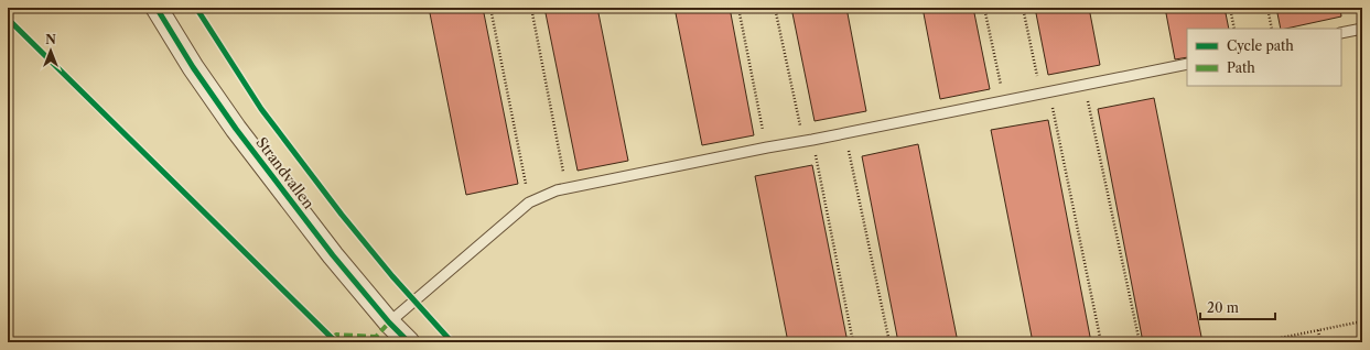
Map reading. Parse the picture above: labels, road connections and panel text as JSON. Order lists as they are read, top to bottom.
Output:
{
  "streets": {
    "street": ["Strandvallen"]
  },
  "legend": ["Cycle path", "Path"],
  "scale_bar": "20 m",
  "north": "top"
}
